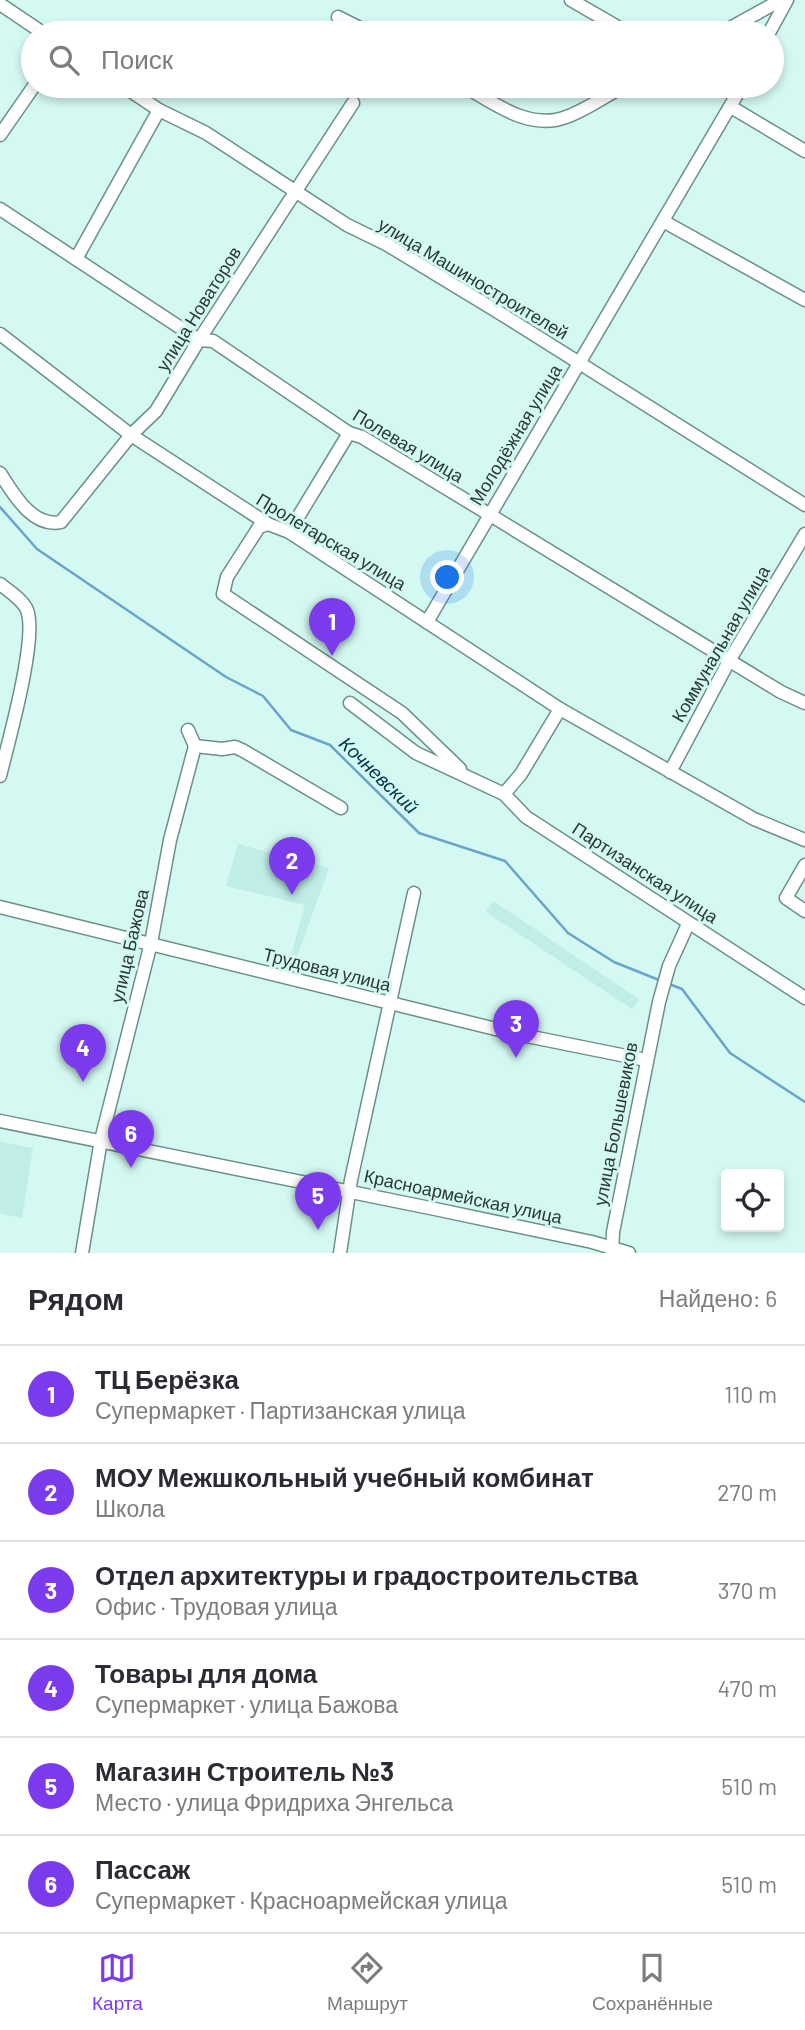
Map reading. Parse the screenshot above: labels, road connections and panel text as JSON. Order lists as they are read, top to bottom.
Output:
{
  "streets": {
    "street": [
      "улица Машиностроителей",
      "улица Новаторов",
      "Молодёжная улица",
      "Полевая улица",
      "Пролетарская улица",
      "Коммунальная улица",
      "Партизанская улица",
      "улица Бажова",
      "Трудовая улица",
      "улица Большевиков",
      "Красноармейская улица"
    ]
  },
  "crossings": [
    ["улица Машиностроителей", "улица Новаторов"],
    ["улица Машиностроителей", "Молодёжная улица"],
    ["улица Новаторов", "Полевая улица"],
    ["улица Новаторов", "Пролетарская улица"],
    ["Молодёжная улица", "Полевая улица"],
    ["Молодёжная улица", "Пролетарская улица"],
    ["Полевая улица", "Коммунальная улица"],
    ["Пролетарская улица", "Коммунальная улица"],
    ["Пролетарская улица", "Партизанская улица"],
    ["Партизанская улица", "улица Большевиков"],
    ["улица Бажова", "Трудовая улица"],
    ["улица Бажова", "Красноармейская улица"],
    ["Трудовая улица", "улица Большевиков"],
    ["улица Большевиков", "Красноармейская улица"]
  ],
  "water": ["Кочневский"],
  "page": {
    "search": "Поиск",
    "pins": [
      "1",
      "2",
      "3",
      "4",
      "6",
      "5"
    ],
    "heading": ["Рядом", "Найдено: 6"],
    "list": [
      {
        "mark": "1",
        "name": "ТЦ Берёзка",
        "note": "Супермаркет · Партизанская улица",
        "value": "110 m"
      },
      {
        "mark": "2",
        "name": "МОУ Межшкольный учебный комбинат",
        "note": "Школа",
        "value": "270 m"
      },
      {
        "mark": "3",
        "name": "Отдел архитектуры и градостроительства",
        "note": "Офис · Трудовая улица",
        "value": "370 m"
      },
      {
        "mark": "4",
        "name": "Товары для дома",
        "note": "Супермаркет · улица Бажова",
        "value": "470 m"
      },
      {
        "mark": "5",
        "name": "Магазин Строитель №3",
        "note": "Место · улица Фридриха Энгельса",
        "value": "510 m"
      },
      {
        "mark": "6",
        "name": "Пассаж",
        "note": "Супермаркет · Красноармейская улица",
        "value": "510 m"
      }
    ],
    "nav": ["Карта", "Маршрут", "Сохранённые"]
  }
}
